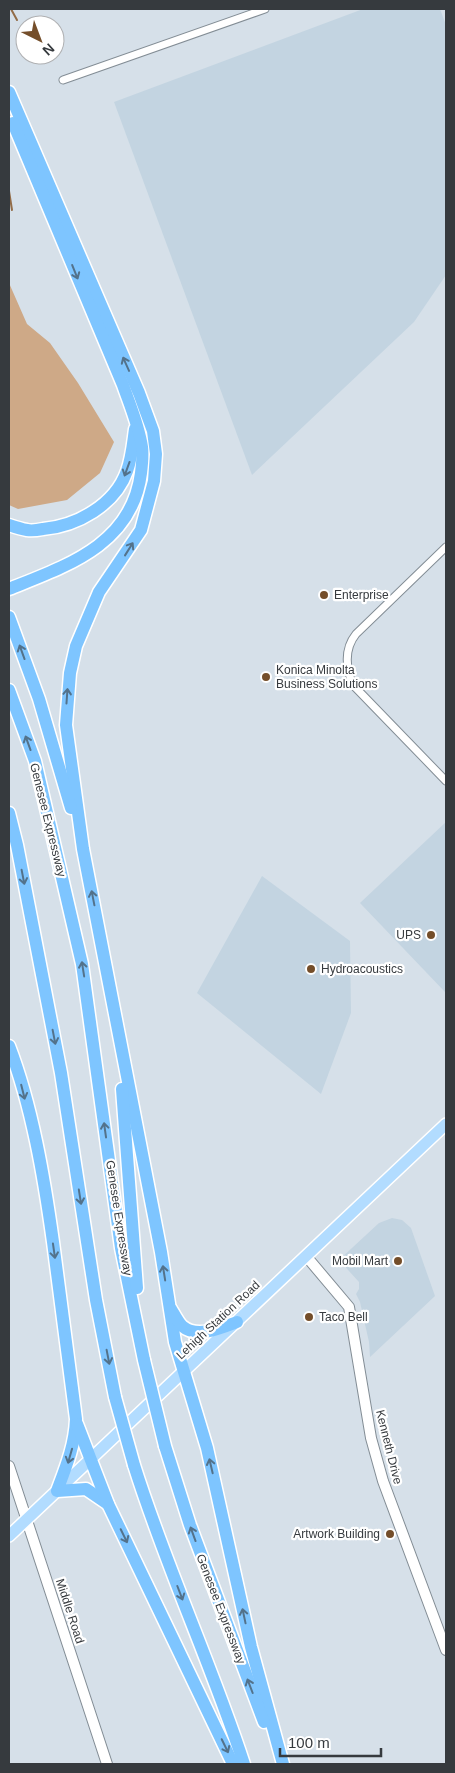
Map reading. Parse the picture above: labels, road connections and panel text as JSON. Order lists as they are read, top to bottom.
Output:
{
  "streets": {
    "highway": ["Genesee Expressway"],
    "main road": ["Lehigh Station Road"],
    "street": ["Kenneth Drive", "Middle Road"]
  },
  "crossings": [
    ["Lehigh Station Road", "Kenneth Drive"],
    ["Lehigh Station Road", "Middle Road"]
  ],
  "places": [
    "Enterprise",
    "Konica Minolta Business Solutions",
    "UPS",
    "Hydroacoustics",
    "Mobil Mart",
    "Taco Bell",
    "Artwork Building"
  ],
  "scale_bar": "100 m",
  "north": "bottom right"
}
